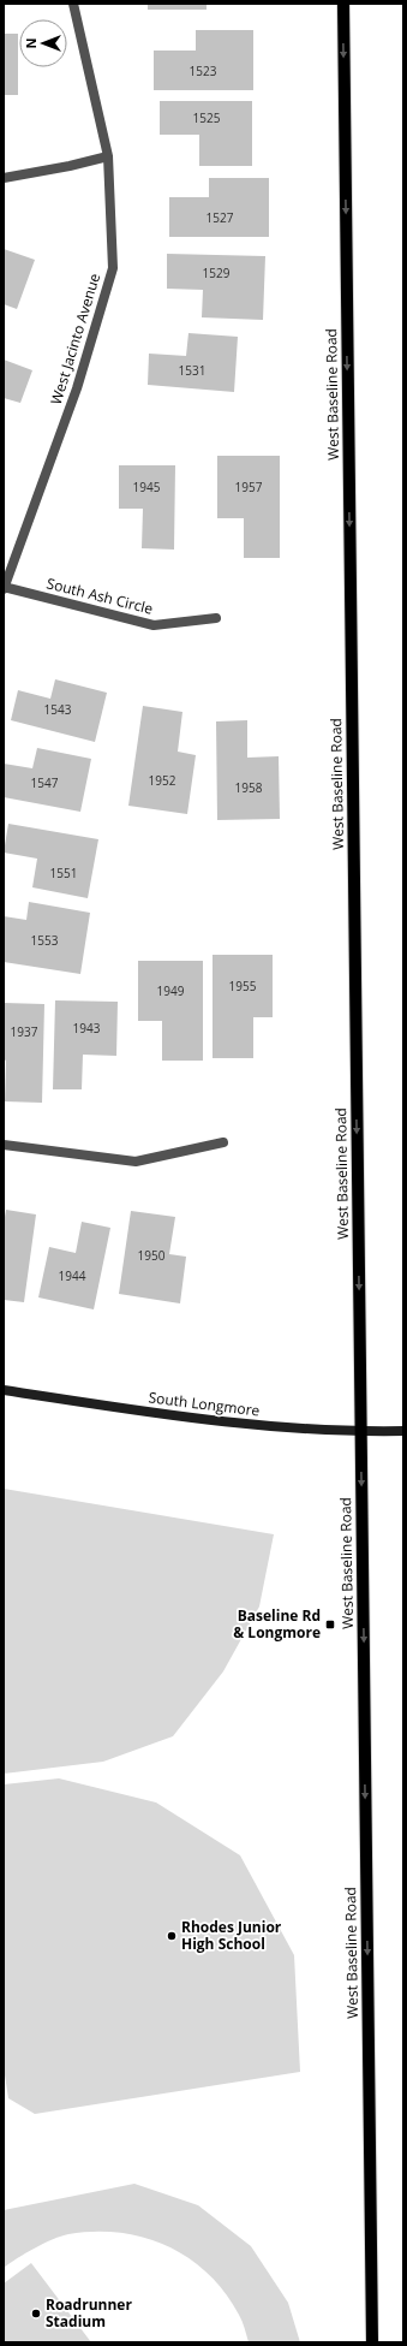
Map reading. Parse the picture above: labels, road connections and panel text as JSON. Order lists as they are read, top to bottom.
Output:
{
  "streets": {
    "main road": ["West Baseline Road"],
    "street": ["West Jacinto Avenue", "South Ash Circle", "South Longmore"]
  },
  "crossings": [
    ["West Jacinto Avenue", "South Ash Circle"],
    ["West Baseline Road", "South Longmore"]
  ],
  "one_way": ["West Baseline Road"],
  "places": {
    "transit": ["Baseline Rd & Longmore"],
    "other": ["Rhodes Junior High School", "Roadrunner Stadium"]
  },
  "house_numbers": [
    "1523",
    "1525",
    "1527",
    "1529",
    "1531",
    "1945",
    "1957",
    "1543",
    "1952",
    "1547",
    "1958",
    "1551",
    "1553",
    "1955",
    "1949",
    "1943",
    "1937",
    "1950",
    "1944"
  ],
  "north": "left"
}
